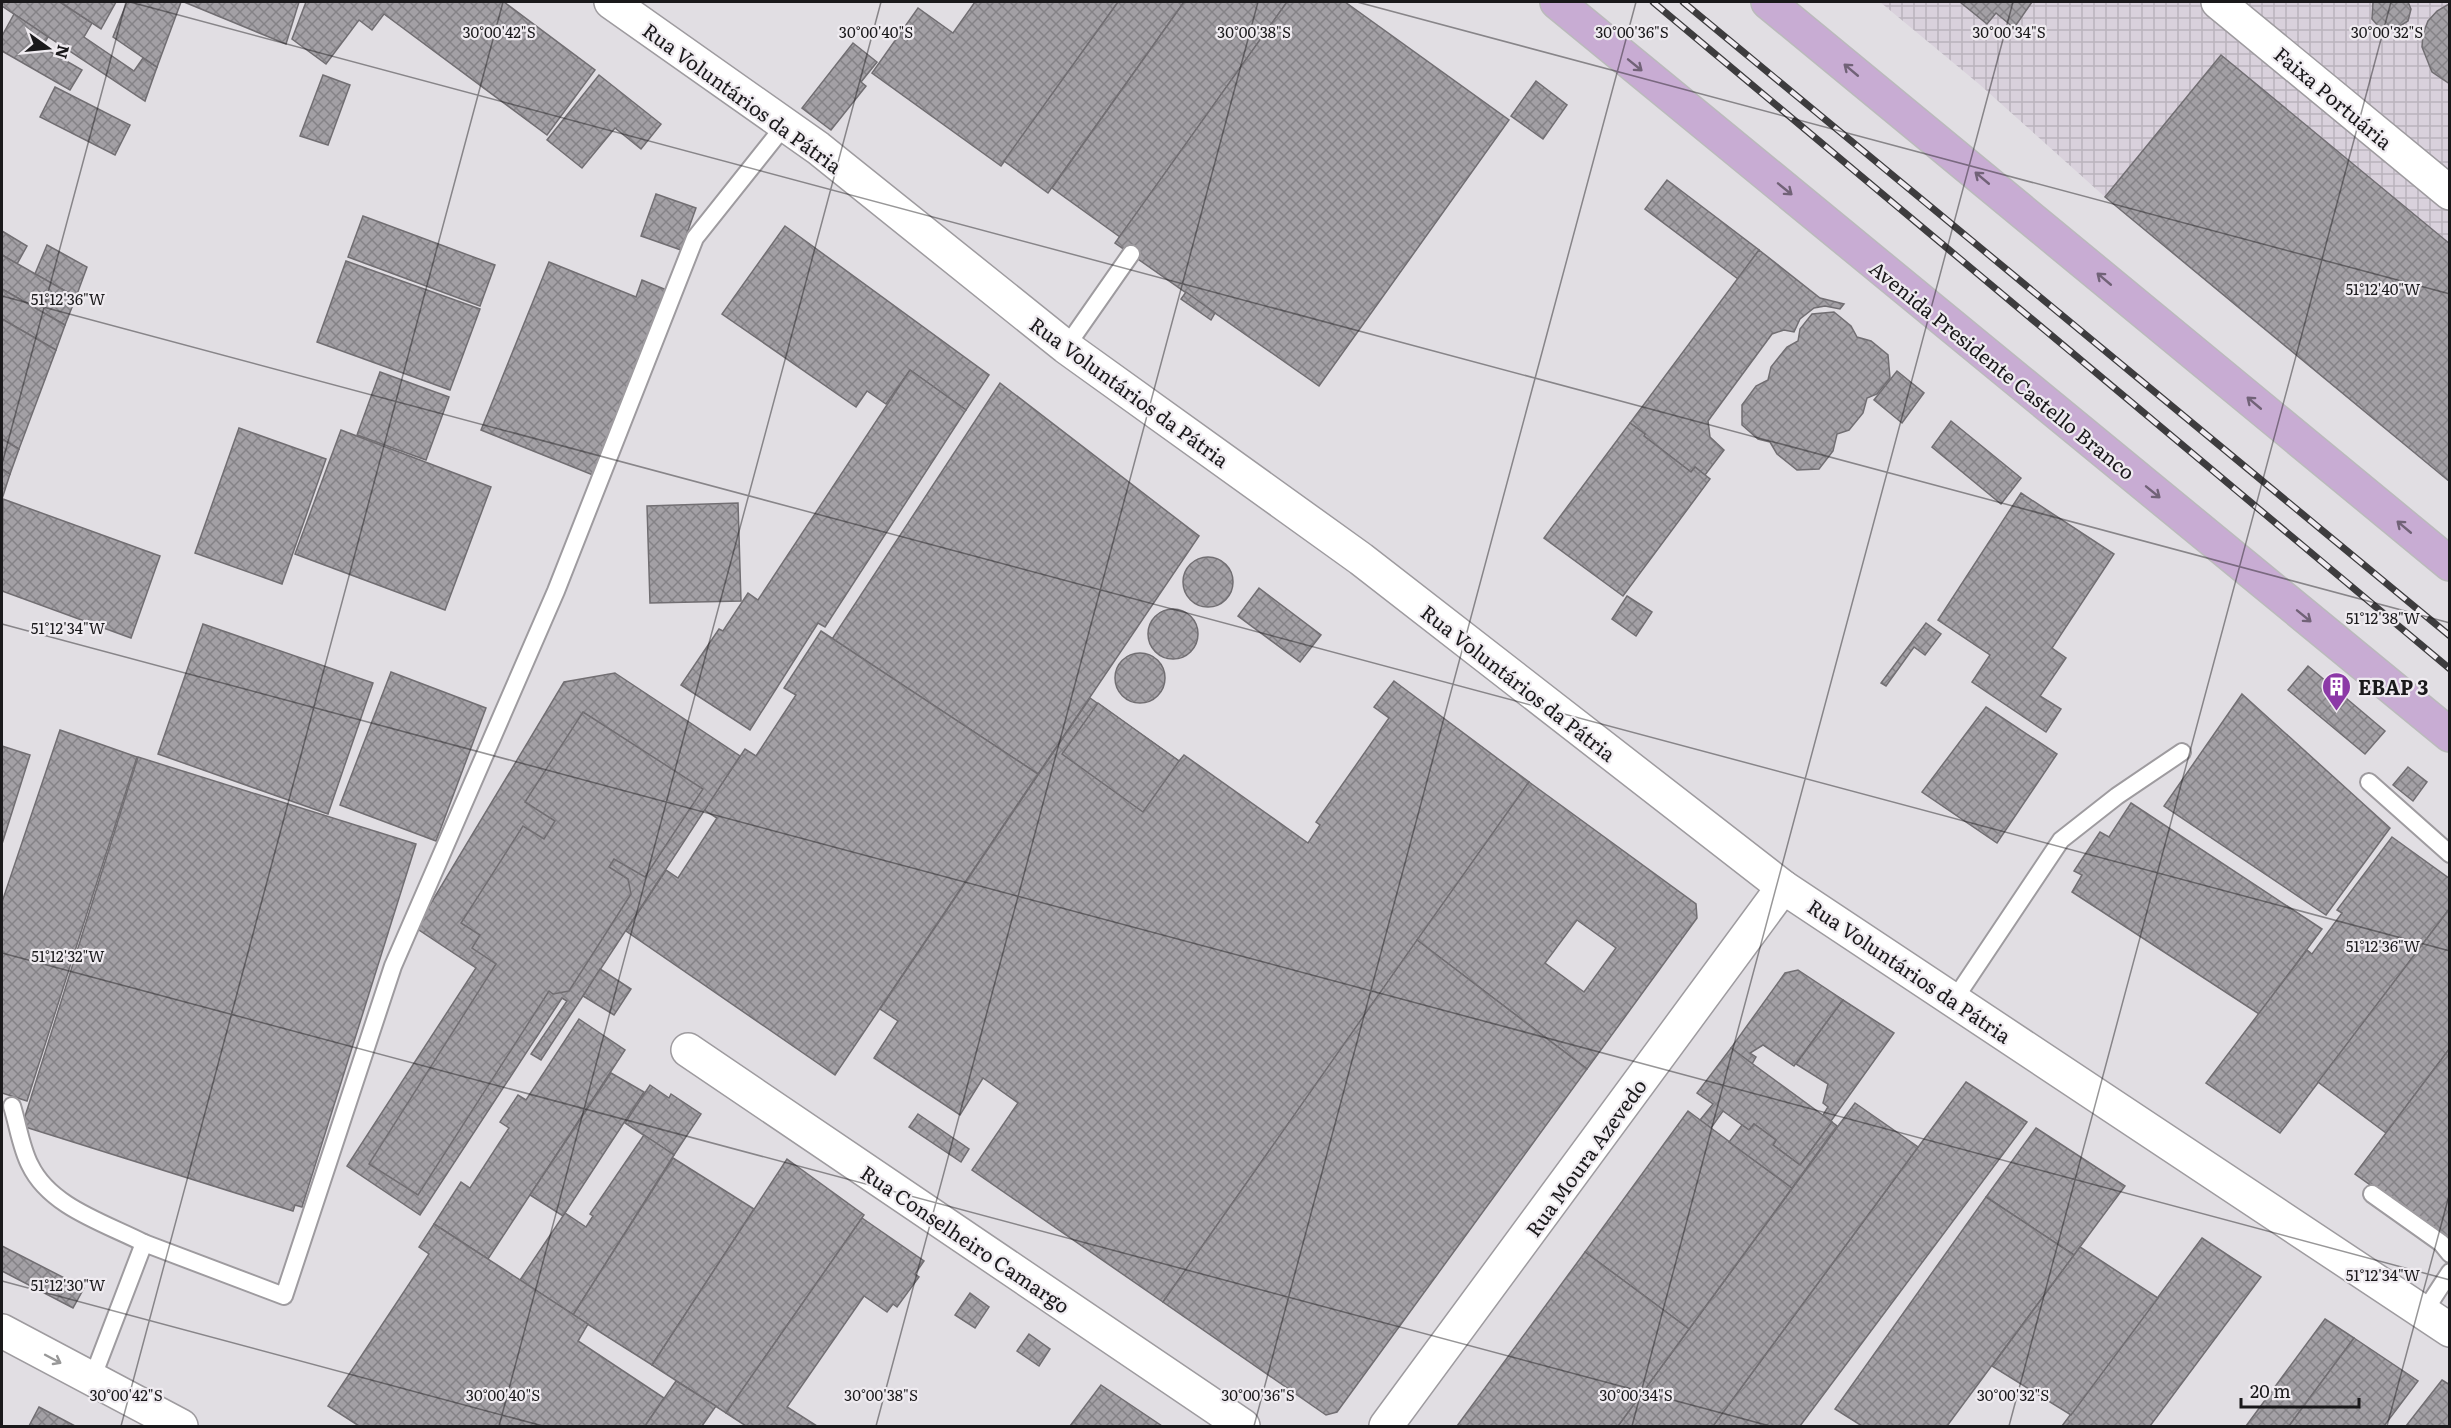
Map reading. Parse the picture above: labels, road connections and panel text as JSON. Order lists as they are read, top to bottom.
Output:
{
  "streets": {
    "main road": [
      "Rua Voluntários da Pátria",
      "Faixa Portuária",
      "Avenida Presidente Castello Branco",
      "Rua Moura Azevedo",
      "Rua Conselheiro Camargo"
    ]
  },
  "crossings": [
    ["Rua Voluntários da Pátria", "Rua Moura Azevedo"]
  ],
  "places": {
    "building": ["EBAP 3"]
  },
  "scale_bar": "20 m",
  "north": "right",
  "coordinates": [
    "30°00'42\"S",
    "30°00'40\"S",
    "30°00'38\"S",
    "30°00'36\"S",
    "30°00'34\"S",
    "30°00'32\"S",
    "51°12'40\"W",
    "51°12'36\"W",
    "51°12'38\"W",
    "51°12'34\"W",
    "51°12'32\"W",
    "51°12'30\"W"
  ]
}
